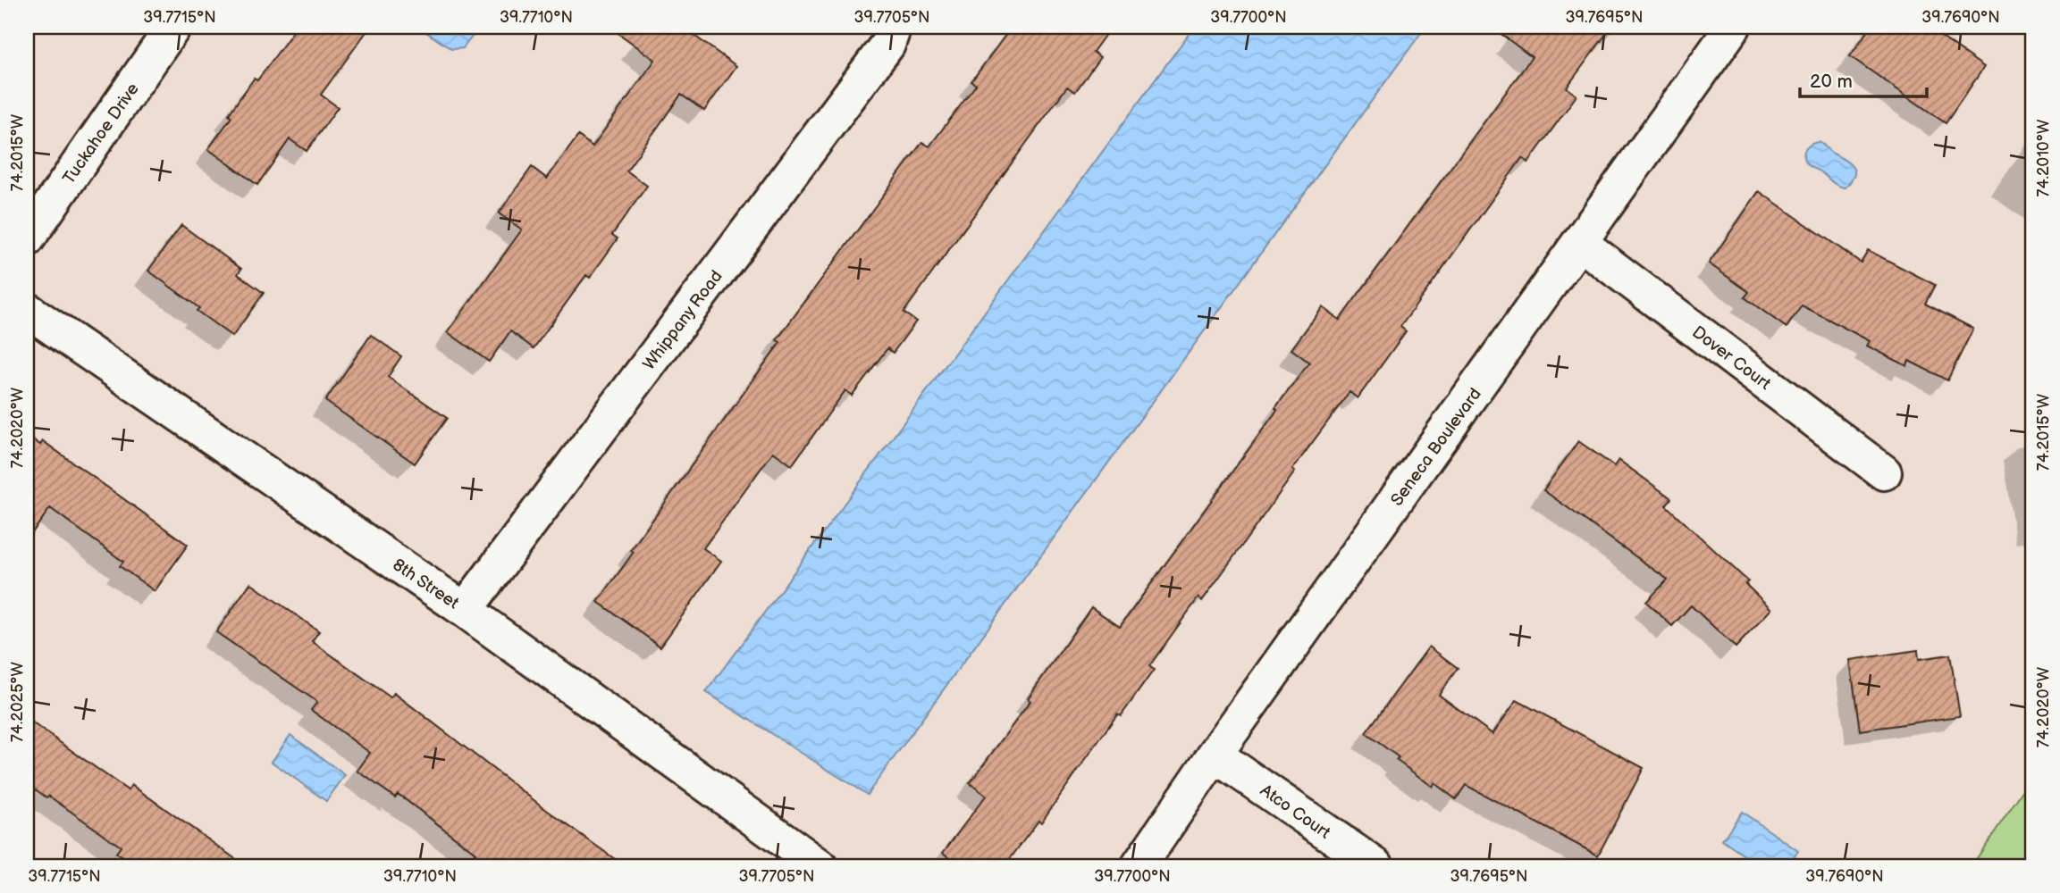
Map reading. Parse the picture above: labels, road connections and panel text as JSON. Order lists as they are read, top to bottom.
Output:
{
  "streets": {
    "street": [
      "Tuckahoe Drive",
      "Whippany Road",
      "Dover Court",
      "Seneca Boulevard",
      "8th Street",
      "Atco Court"
    ]
  },
  "crossings": [
    ["Whippany Road", "8th Street"],
    ["Dover Court", "Seneca Boulevard"],
    ["Seneca Boulevard", "Atco Court"]
  ],
  "scale_bar": "20 m",
  "coordinates": [
    "39.7715°N",
    "39.7710°N",
    "39.7705°N",
    "39.7700°N",
    "39.7695°N",
    "39.7690°N",
    "74.2015°W",
    "74.2010°W",
    "74.2020°W",
    "74.2025°W"
  ]
}
